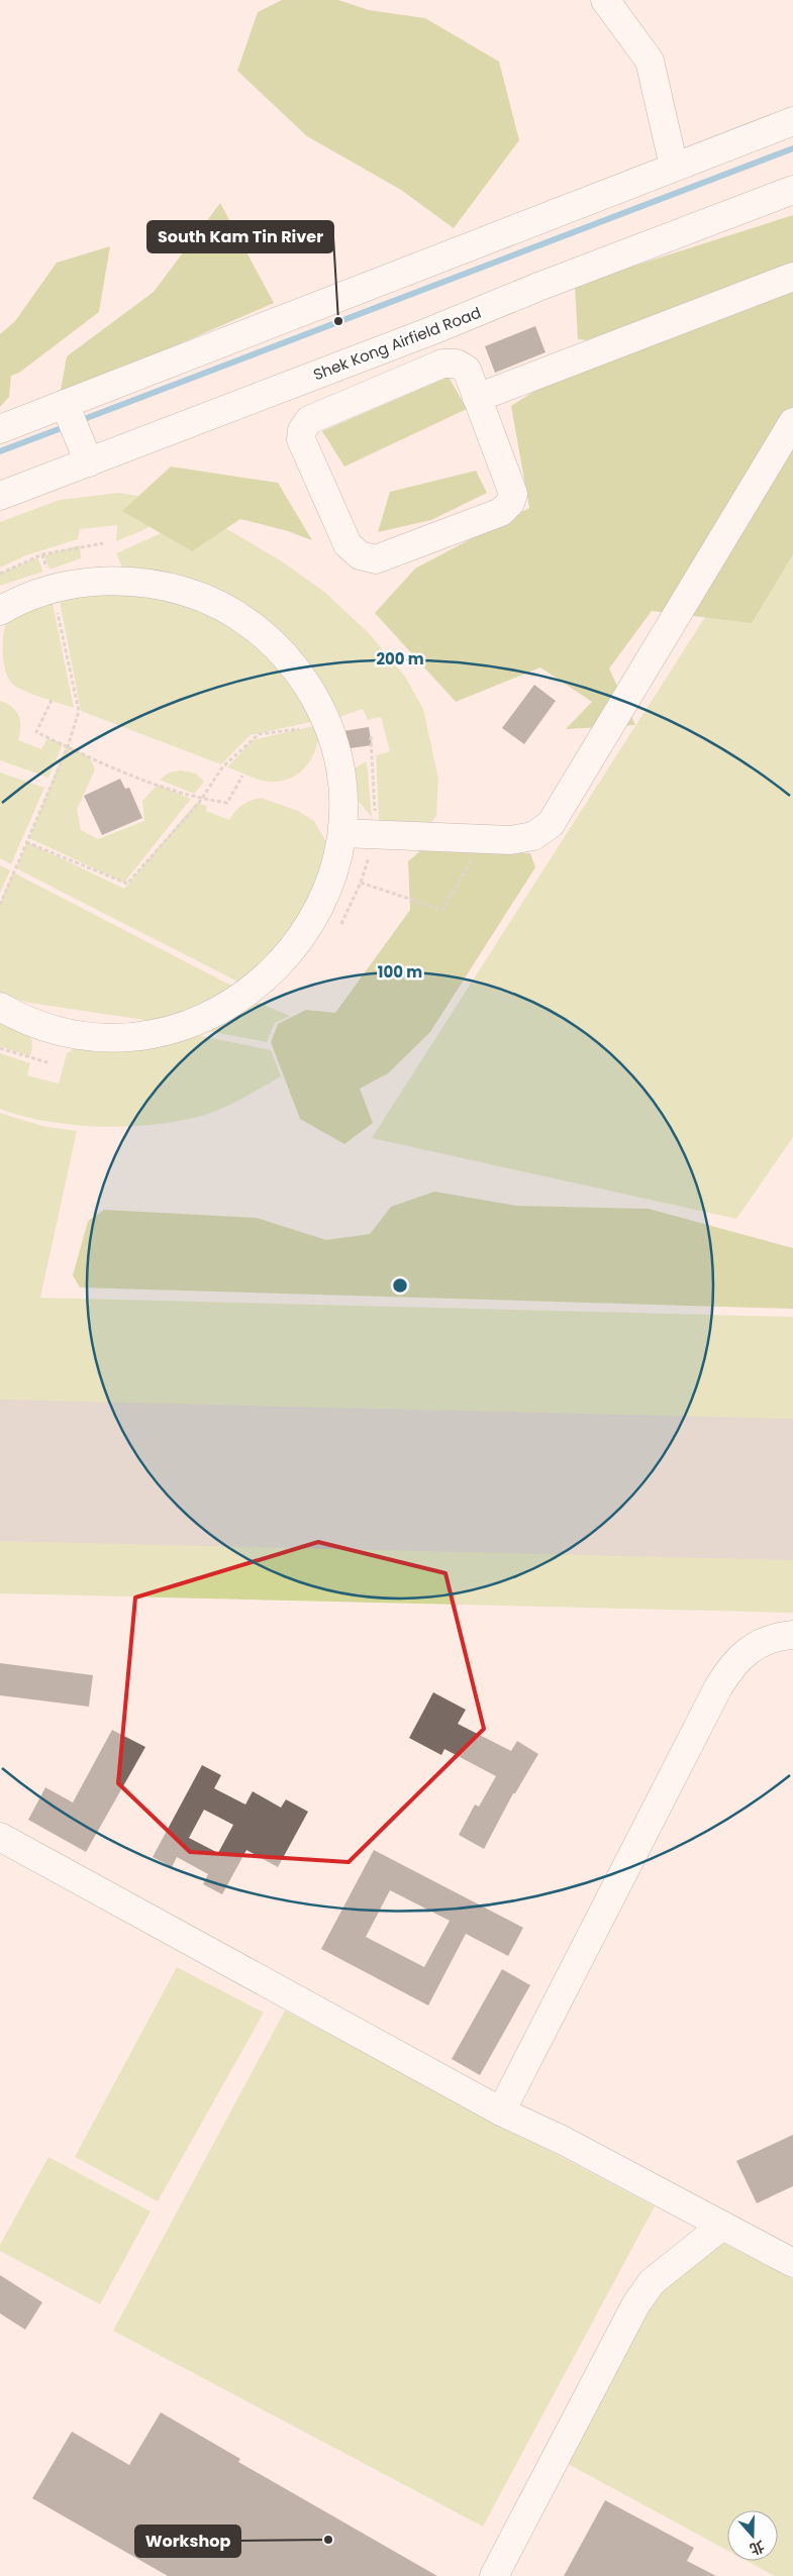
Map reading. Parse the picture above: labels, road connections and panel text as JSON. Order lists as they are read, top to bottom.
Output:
{
  "streets": {
    "street": ["Shek Kong Airfield Road"]
  },
  "places": ["South Kam Tin River", "Workshop"],
  "north": "bottom",
  "rings": ["200 m", "100 m"]
}
